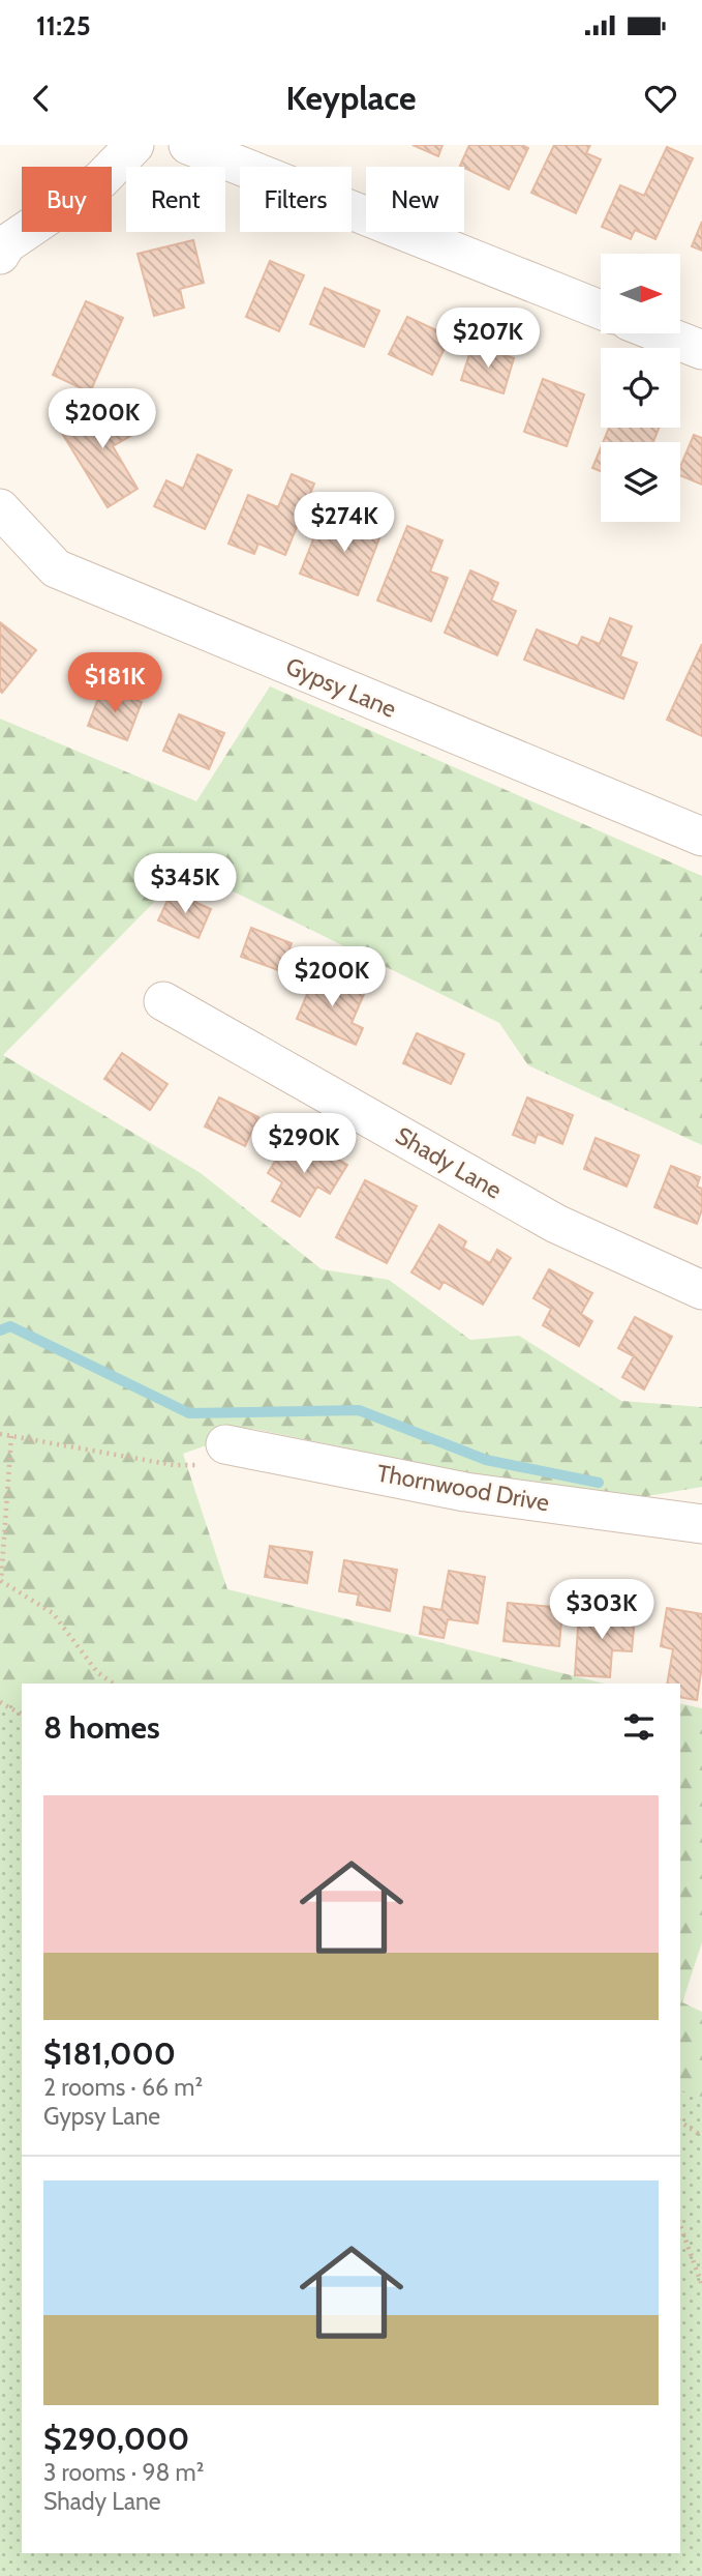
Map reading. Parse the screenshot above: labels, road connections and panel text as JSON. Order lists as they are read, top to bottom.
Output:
{
  "streets": {
    "street": ["Gypsy Lane", "Shady Lane", "Thornwood Drive"]
  },
  "north": "right",
  "page": {
    "status": "11:25",
    "header": "Keyplace",
    "chip": [
      "Buy",
      "Rent",
      "Filters",
      "New"
    ],
    "price": [
      "$207K",
      "$200K",
      "$274K",
      "$181K",
      "$345K",
      "$200K",
      "$290K",
      "$303K"
    ],
    "heading": "8 homes",
    "list": [
      {
        "name": "$181,000",
        "note": "2 rooms · 66 m² · Gypsy Lane"
      },
      {
        "name": "$290,000",
        "note": "3 rooms · 98 m² · Shady Lane"
      }
    ]
  }
}
